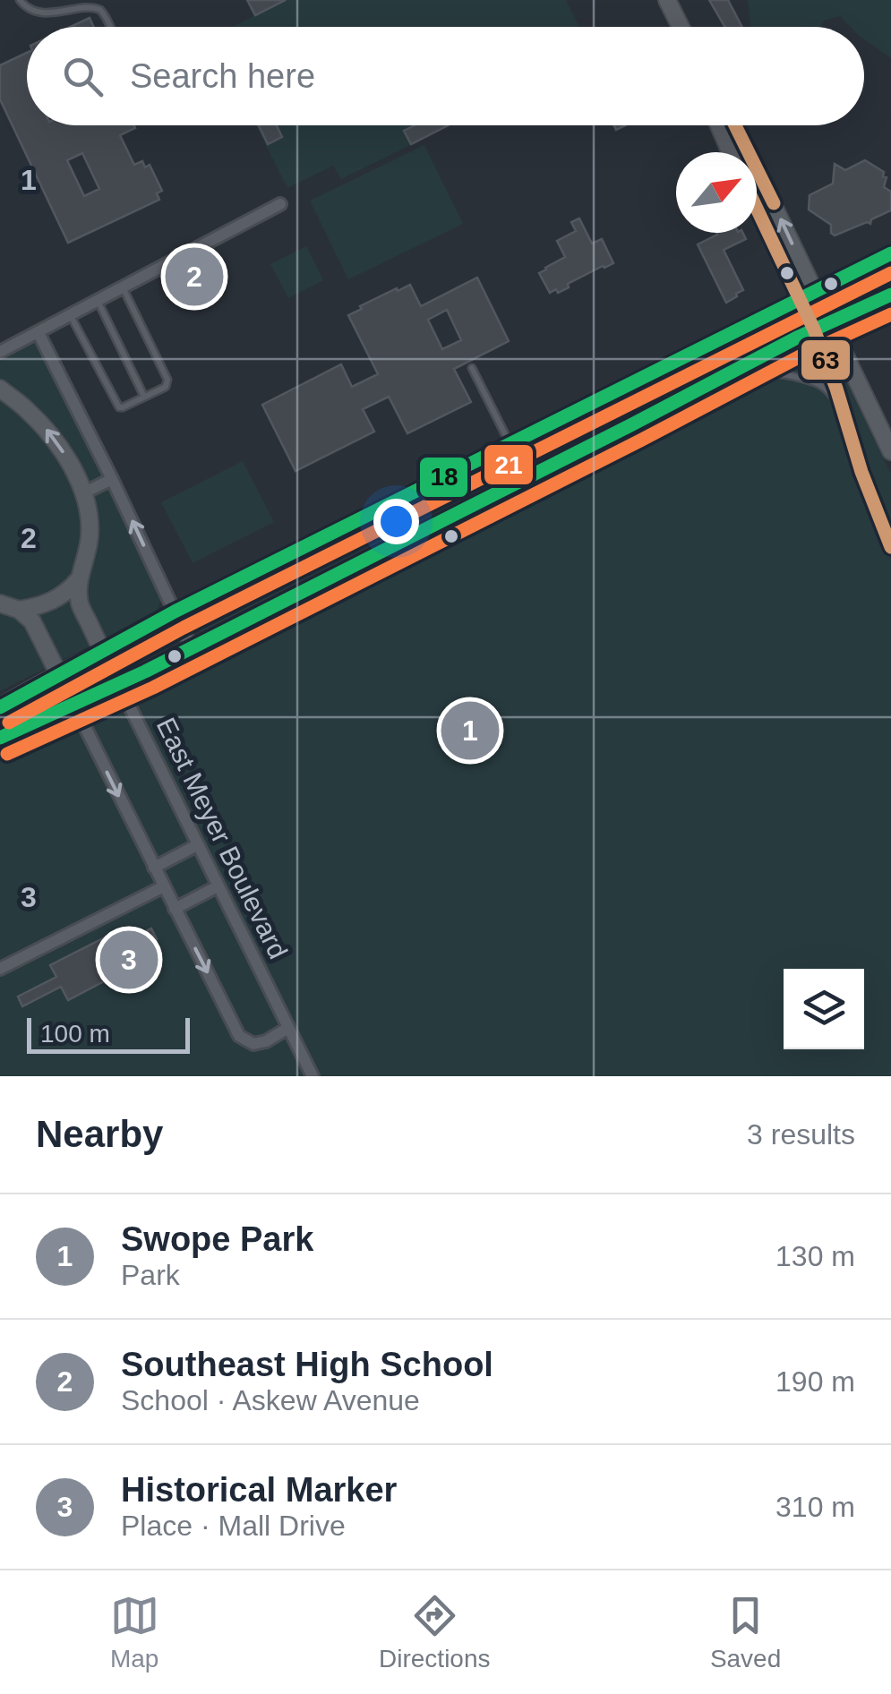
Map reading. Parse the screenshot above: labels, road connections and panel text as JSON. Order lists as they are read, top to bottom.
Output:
{
  "streets": {
    "main road": ["East Meyer Boulevard"]
  },
  "lines": ["transit line 63", "transit line 18", "transit line 21"],
  "scale_bar": "100 m",
  "north": "top right",
  "page": {
    "search": "Search here",
    "pins": ["2", "1", "3"],
    "scale": "100 m",
    "heading": ["Nearby", "3 results"],
    "list": [
      {
        "mark": "1",
        "name": "Swope Park",
        "note": "Park",
        "value": "130 m"
      },
      {
        "mark": "2",
        "name": "Southeast High School",
        "note": "School · Askew Avenue",
        "value": "190 m"
      },
      {
        "mark": "3",
        "name": "Historical Marker",
        "note": "Place · Mall Drive",
        "value": "310 m"
      }
    ],
    "nav": ["Map", "Directions", "Saved"]
  },
  "grid": {
    "rows": ["1", "2", "3"]
  }
}
